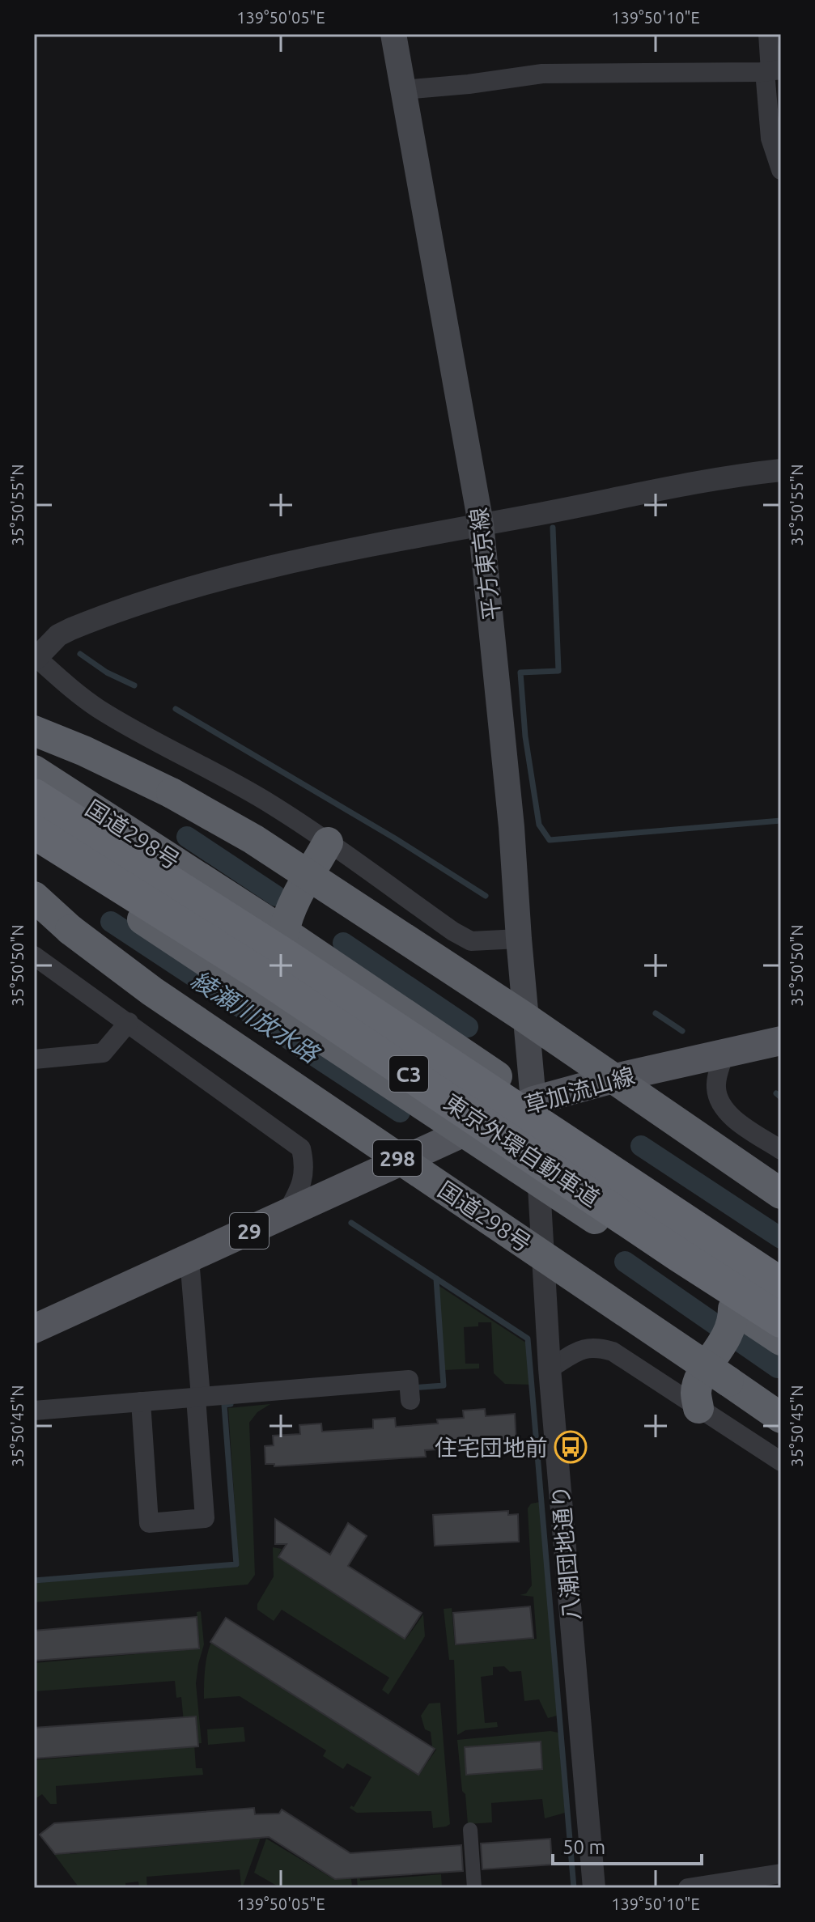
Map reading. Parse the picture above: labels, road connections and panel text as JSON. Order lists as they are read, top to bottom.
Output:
{
  "streets": {
    "highway": [
      "国道298号",
      "C3",
      "東京外環自動車道",
      "298"
    ],
    "main road": ["平方東京線", "草加流山線", "29"],
    "street": ["八潮団地通り"]
  },
  "crossings": [
    ["平方東京線", "国道298号"],
    ["平方東京線", "草加流山線"],
    ["平方東京線", "八潮団地通り"],
    ["国道298号", "草加流山線"],
    ["国道298号", "八潮団地通り"],
    ["草加流山線", "298"],
    ["草加流山線", "八潮団地通り"],
    ["298", "八潮団地通り"]
  ],
  "water": ["綾瀬川放水路"],
  "places": {
    "bus stop": ["住宅団地前"]
  },
  "scale_bar": "50 m",
  "coordinates": [
    "139°50'05\"E",
    "139°50'10\"E",
    "35°50'55\"N",
    "35°50'50\"N",
    "35°50'45\"N"
  ]
}
